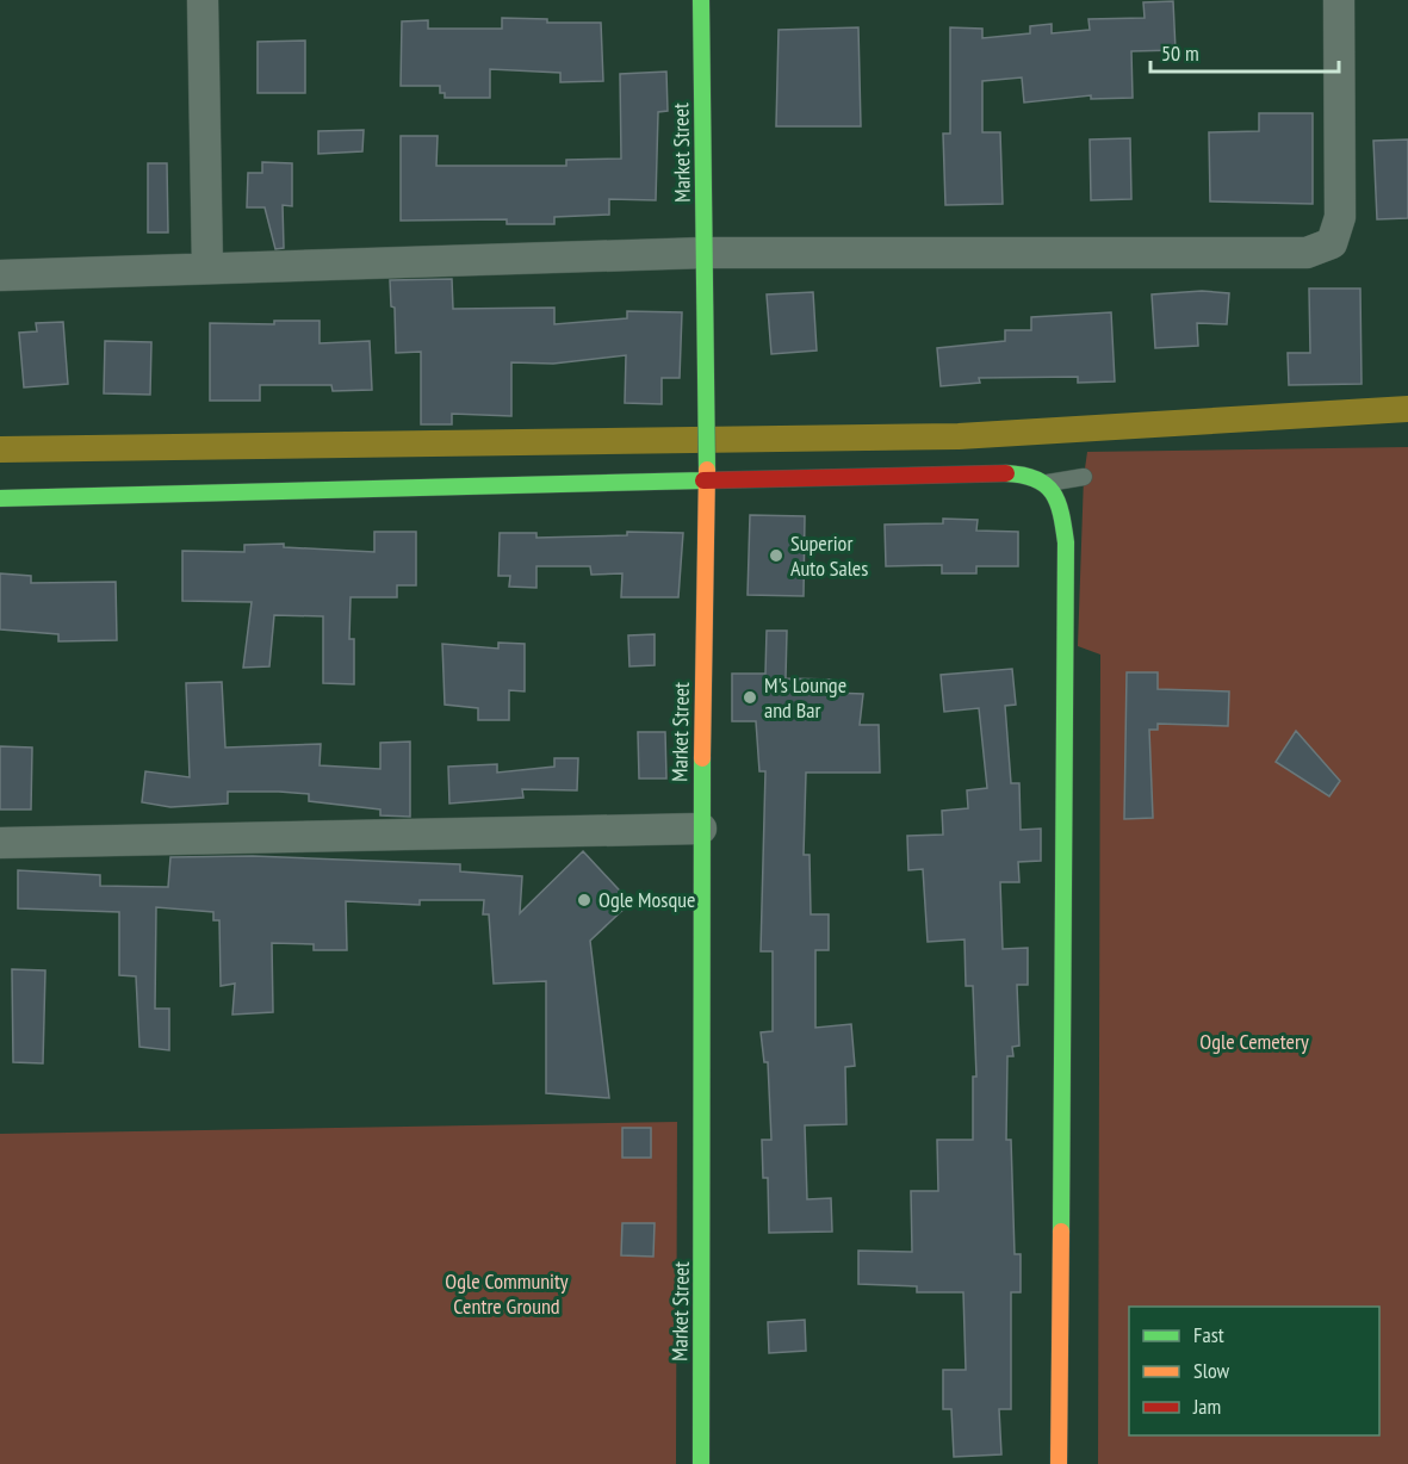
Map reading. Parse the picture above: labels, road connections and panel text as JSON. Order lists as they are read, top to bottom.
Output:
{
  "streets": {
    "street": ["Market Street"]
  },
  "parks": ["Ogle Cemetery", "Ogle Community Centre Ground"],
  "places": ["Superior Auto Sales", "M's Lounge and Bar", "Ogle Mosque"],
  "legend": ["Fast", "Slow", "Jam"],
  "scale_bar": "50 m"
}
